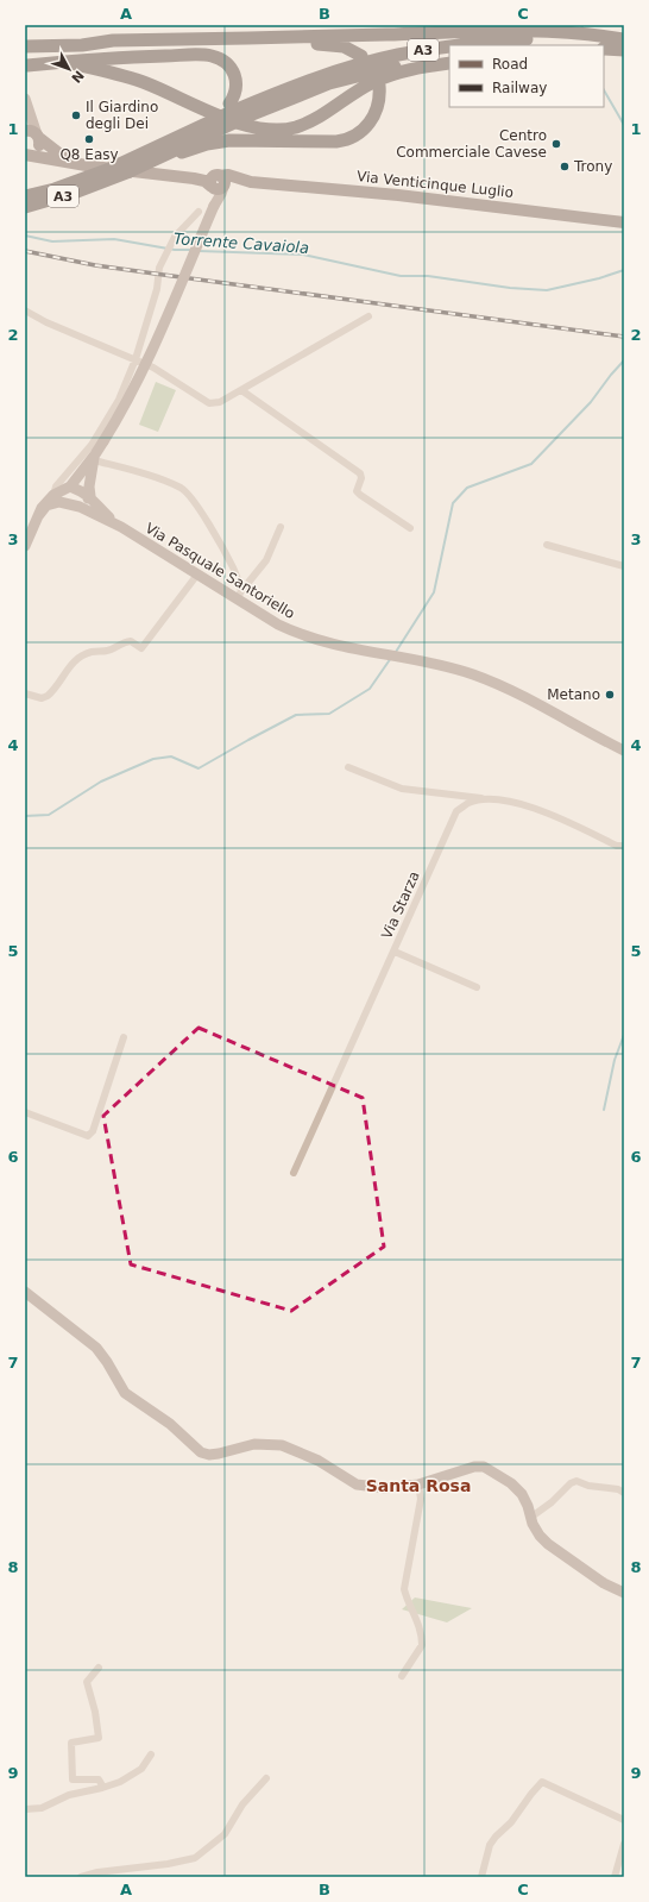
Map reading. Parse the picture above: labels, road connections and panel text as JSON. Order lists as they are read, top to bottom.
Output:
{
  "streets": {
    "highway": ["A3"],
    "main road": ["Via Venticinque Luglio"],
    "street": ["Via Pasquale Santoriello", "Via Starza"]
  },
  "districts": ["Santa Rosa"],
  "water": ["Torrente Cavaiola"],
  "places": [
    "Il Giardino degli Dei",
    "Q8 Easy",
    "Centro Commerciale Cavese",
    "Trony",
    "Metano"
  ],
  "legend": ["Road", "Railway"],
  "north": "bottom right",
  "grid": {
    "columns": ["A", "B", "C"],
    "rows": [
      "1",
      "2",
      "3",
      "4",
      "5",
      "6",
      "7",
      "8",
      "9"
    ]
  }
}
